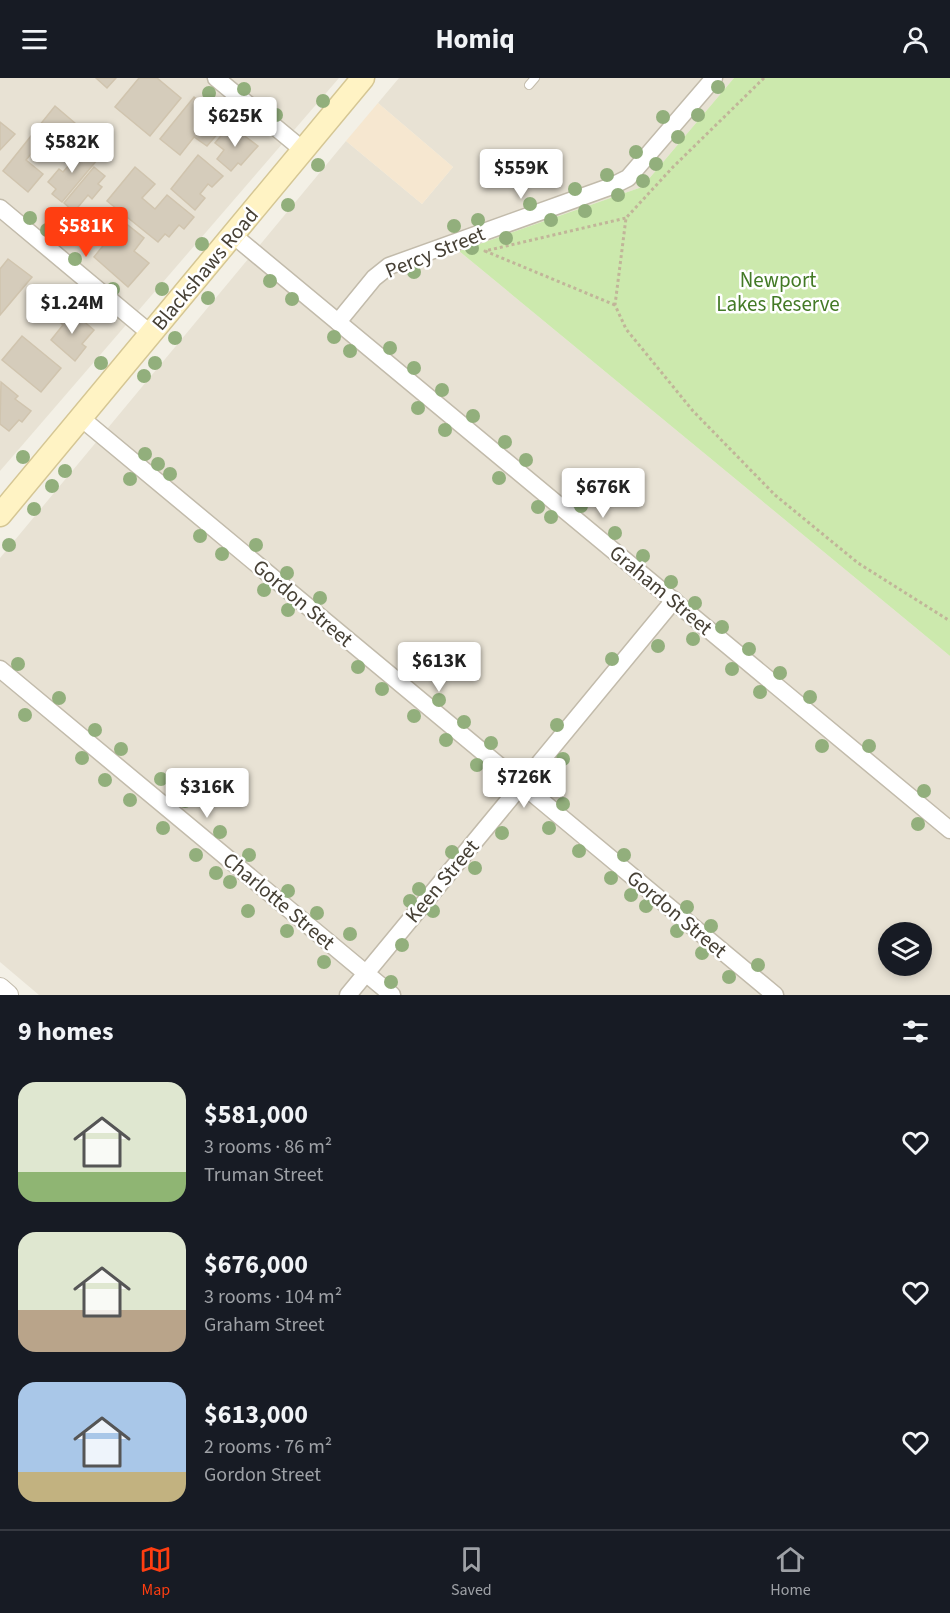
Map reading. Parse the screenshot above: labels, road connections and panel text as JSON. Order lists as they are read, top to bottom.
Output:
{
  "streets": {
    "main road": ["Blackshaws Road"],
    "street": [
      "Percy Street",
      "Graham Street",
      "Gordon Street",
      "Keen Street",
      "Charlotte Street"
    ]
  },
  "crossings": [
    ["Percy Street", "Graham Street"],
    ["Blackshaws Road", "Graham Street"],
    ["Blackshaws Road", "Gordon Street"],
    ["Graham Street", "Keen Street"],
    ["Gordon Street", "Keen Street"],
    ["Keen Street", "Charlotte Street"]
  ],
  "parks": ["Newport Lakes Reserve"],
  "page": {
    "header": "Homiq",
    "price": [
      "$625K",
      "$582K",
      "$559K",
      "$581K",
      "$1.24M",
      "$676K",
      "$613K",
      "$726K",
      "$316K"
    ],
    "heading": "9 homes",
    "list": [
      {
        "name": "$581,000",
        "note": "3 rooms · 86 m² · Truman Street"
      },
      {
        "name": "$676,000",
        "note": "3 rooms · 104 m² · Graham Street"
      },
      {
        "name": "$613,000",
        "note": "2 rooms · 76 m² · Gordon Street"
      }
    ],
    "tabs": ["Map", "Saved", "Home"]
  }
}
